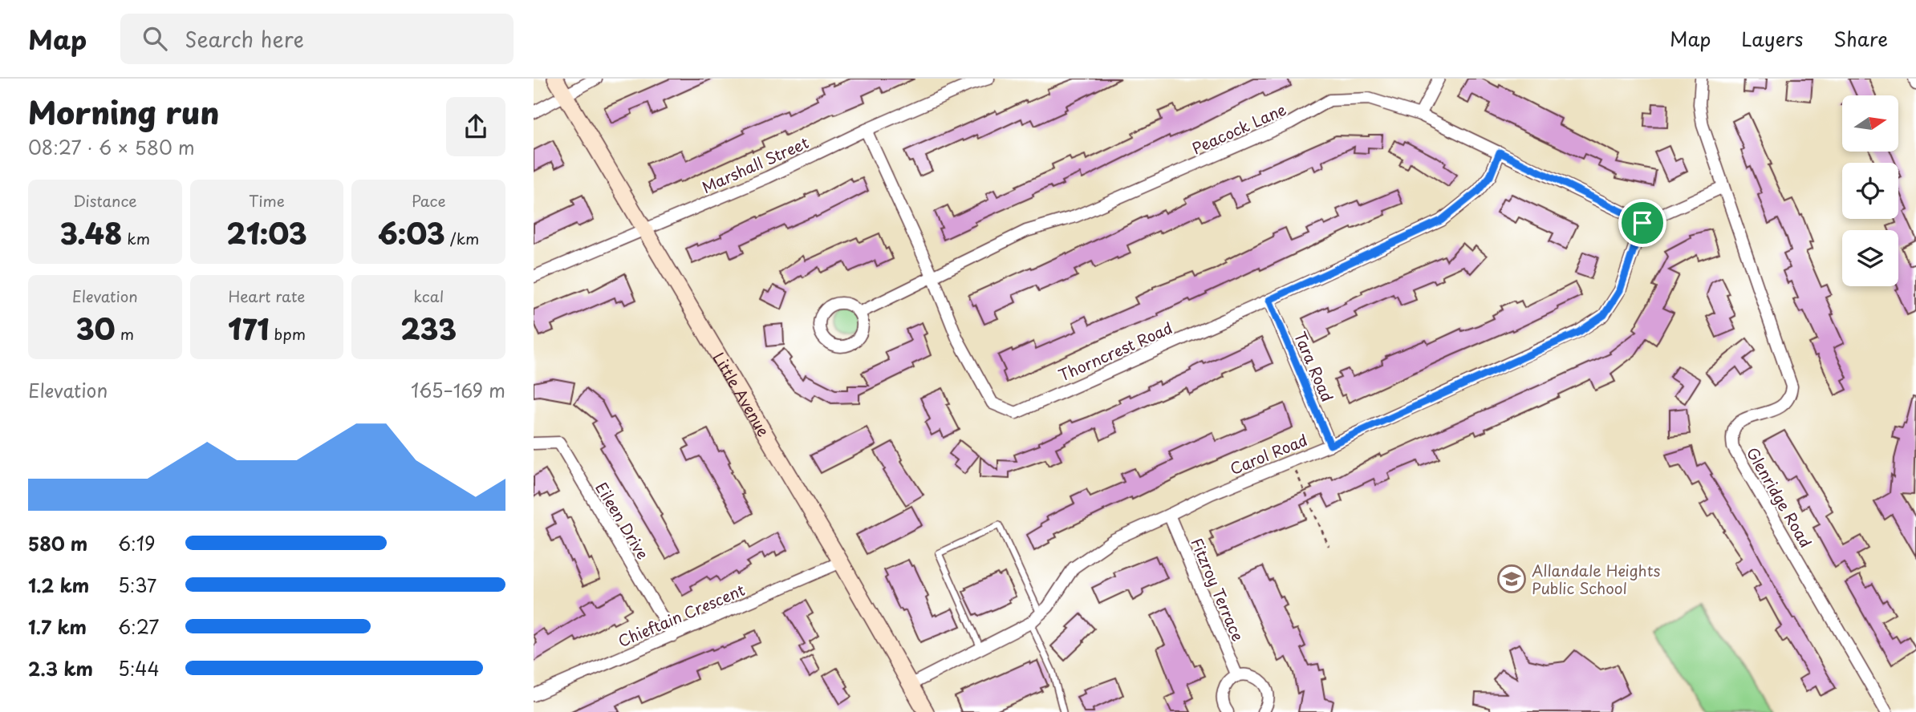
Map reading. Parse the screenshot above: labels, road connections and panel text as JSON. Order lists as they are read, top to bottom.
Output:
{
  "streets": {
    "street": [
      "Peacock Lane",
      "Marshall Street",
      "Thorncrest Road",
      "Tara Road",
      "Little Avenue",
      "Carol Road",
      "Glenridge Road",
      "Eileen Drive",
      "Fitzroy Terrace",
      "Chieftain Crescent"
    ]
  },
  "crossings": [
    ["Peacock Lane", "Thorncrest Road"],
    ["Peacock Lane", "Carol Road"],
    ["Marshall Street", "Thorncrest Road"],
    ["Marshall Street", "Little Avenue"],
    ["Thorncrest Road", "Tara Road"],
    ["Tara Road", "Carol Road"],
    ["Little Avenue", "Carol Road"],
    ["Little Avenue", "Chieftain Crescent"],
    ["Carol Road", "Fitzroy Terrace"],
    ["Eileen Drive", "Chieftain Crescent"]
  ],
  "places": {
    "school or university": ["Allandale Heights Public School"]
  },
  "north": "right",
  "page": {
    "header": "Map",
    "search": "Search here",
    "nav": ["Map", "Layers", "Share"],
    "heading": ["Morning run", "08:27 · 6 × 580 m"],
    "stats": [
      ["Distance", "3.48 km"],
      ["Time", "21:03"],
      ["Pace", "6:03 /km"],
      ["Elevation", "30 m"],
      ["Heart rate", "171 bpm"],
      ["kcal", "233"]
    ],
    "chart": ["Elevation", "165–169 m"],
    "list": [
      {
        "name": "580 m",
        "note": "6:19"
      },
      {
        "name": "1.2 km",
        "note": "5:37"
      },
      {
        "name": "1.7 km",
        "note": "6:27"
      },
      {
        "name": "2.3 km",
        "note": "5:44"
      }
    ]
  }
}
